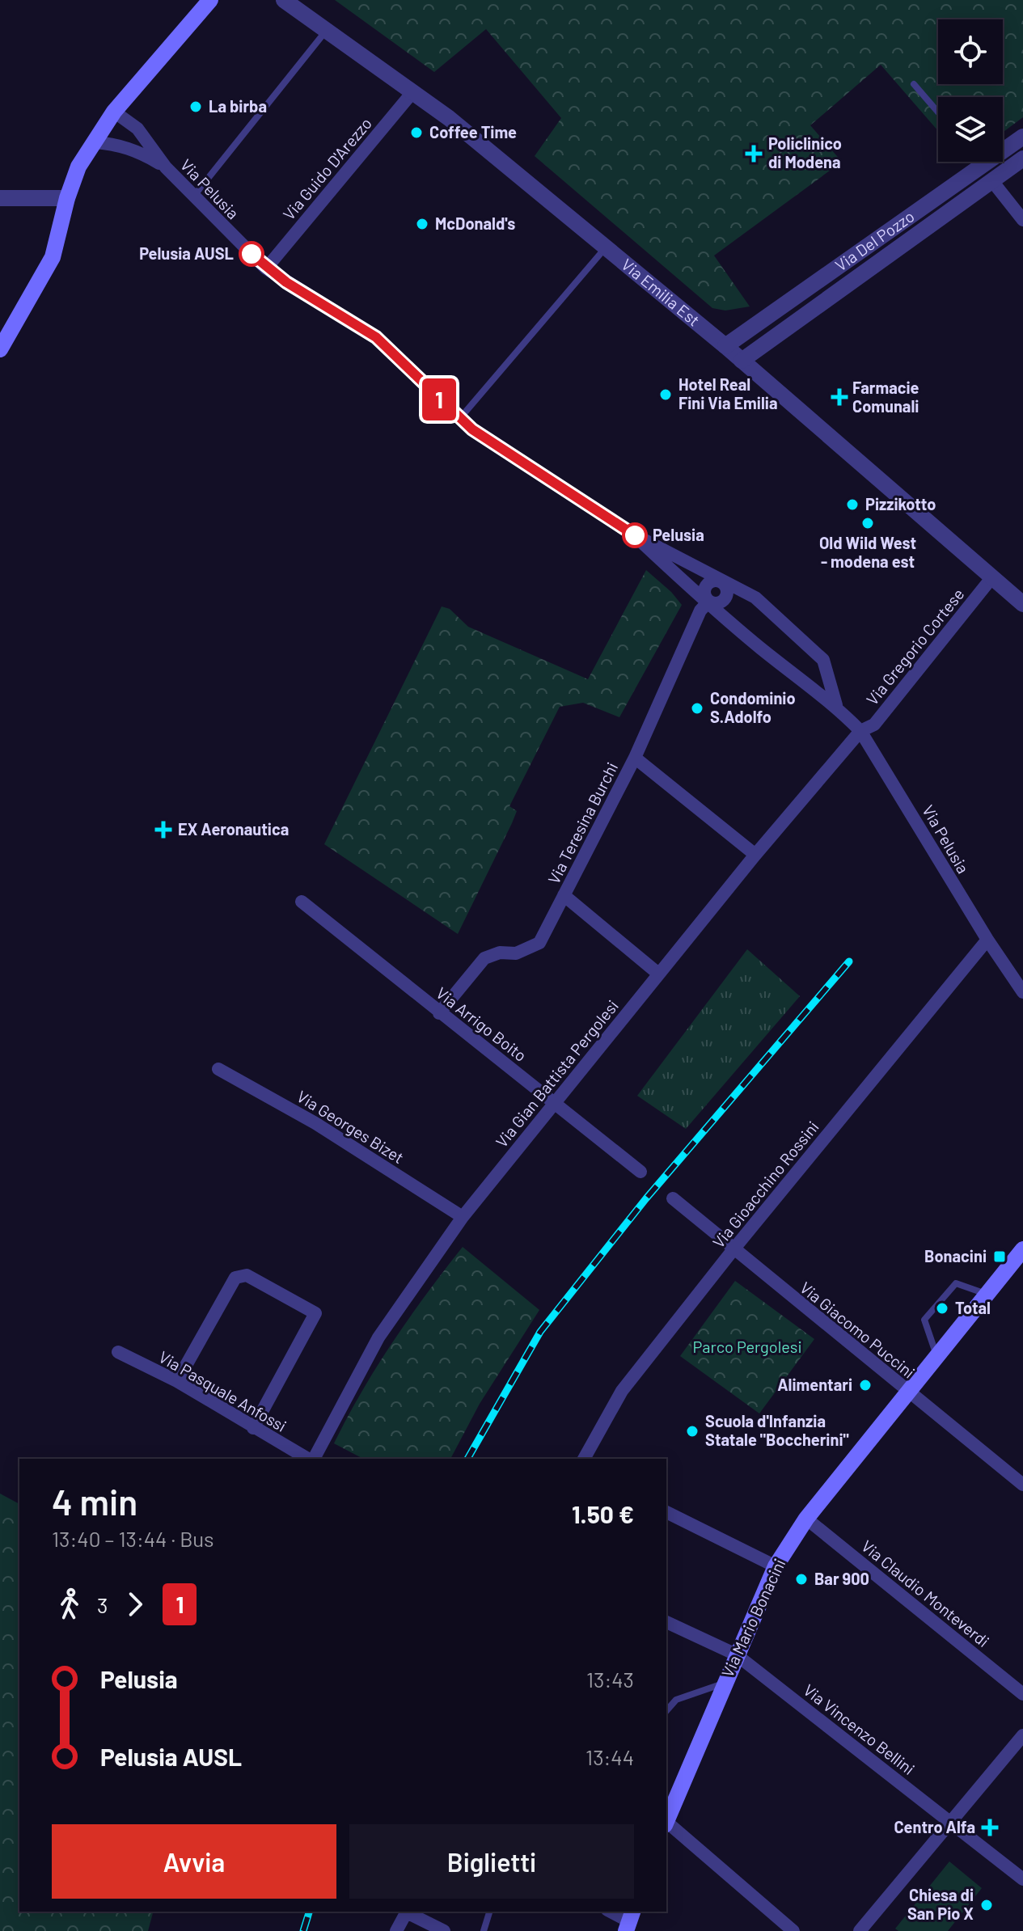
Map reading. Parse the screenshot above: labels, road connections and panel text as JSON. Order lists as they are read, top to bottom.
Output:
{
  "streets": {
    "main road": ["Via Mario Bonacini"],
    "street": [
      "Via Guido D'Arezzo",
      "Via Pelusia",
      "Via Del Pozzo",
      "Via Emilia Est",
      "Via Gregorio Cortese",
      "Via Teresina Burchi",
      "Via Arrigo Boito",
      "Via Gian Battista Pergolesi",
      "Via Georges Bizet",
      "Via Gioacchino Rossini",
      "Via Giacomo Puccini",
      "Via Pasquale Anfossi",
      "Via Claudio Monteverdi",
      "Via Vincenzo Bellini"
    ]
  },
  "crossings": [
    ["Via Guido D'Arezzo", "Via Pelusia"],
    ["Via Guido D'Arezzo", "Via Emilia Est"],
    ["Via Pelusia", "Via Gregorio Cortese"],
    ["Via Pelusia", "Via Teresina Burchi"],
    ["Via Pelusia", "Via Gian Battista Pergolesi"],
    ["Via Pelusia", "Via Gioacchino Rossini"],
    ["Via Del Pozzo", "Via Emilia Est"],
    ["Via Emilia Est", "Via Gregorio Cortese"],
    ["Via Gregorio Cortese", "Via Gian Battista Pergolesi"],
    ["Via Teresina Burchi", "Via Arrigo Boito"],
    ["Via Arrigo Boito", "Via Gian Battista Pergolesi"],
    ["Via Gian Battista Pergolesi", "Via Georges Bizet"],
    ["Via Gioacchino Rossini", "Via Giacomo Puccini"],
    ["Via Giacomo Puccini", "Via Mario Bonacini"],
    ["Via Claudio Monteverdi", "Via Mario Bonacini"],
    ["Via Mario Bonacini", "Via Vincenzo Bellini"]
  ],
  "parks": ["Parco Pergolesi"],
  "places": {
    "other": [
      "La birba",
      "Coffee Time",
      "McDonald's",
      "Pelusia AUSL",
      "Hotel Real Fini Via Emilia",
      "Pizzikotto",
      "Old Wild West - modena est",
      "Pelusia",
      "Condominio S.Adolfo",
      "Total",
      "Alimentari",
      "Scuola d'Infanzia Statale \"Boccherini\"",
      "Bar 900",
      "Chiesa di San Pio X"
    ],
    "health": [
      "Policlinico di Modena",
      "Farmacie Comunali",
      "EX Aeronautica",
      "Centro Alfa"
    ],
    "transit": ["Bonacini"]
  },
  "lines": ["bus line 1"],
  "page": {
    "on_map": "1",
    "heading": ["4 min", "13:40 – 13:44 · Bus", "1.50 €"],
    "legs": ["3", "1"],
    "list": [
      {
        "name": "Pelusia",
        "value": "13:43"
      },
      {
        "name": "Pelusia AUSL",
        "value": "13:44"
      }
    ],
    "buttons": ["Avvia", "Biglietti"]
  }
}
